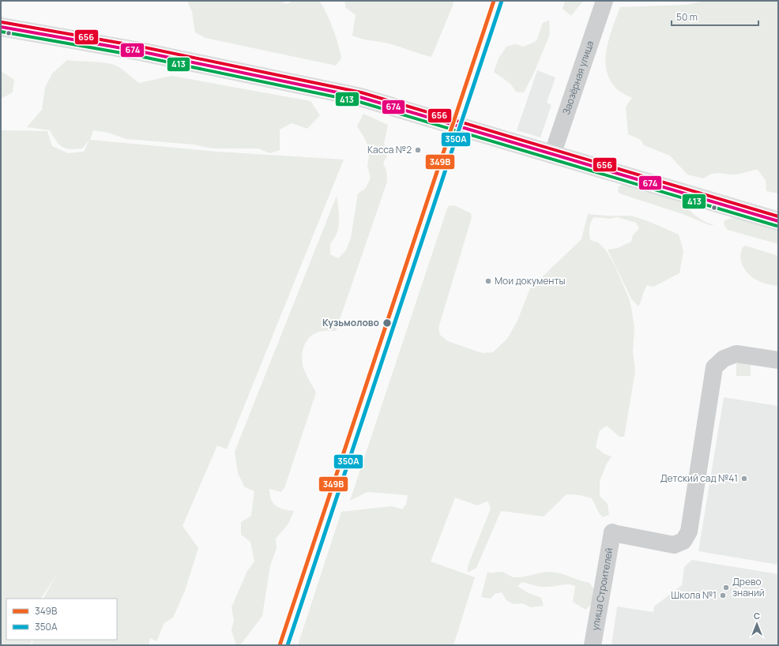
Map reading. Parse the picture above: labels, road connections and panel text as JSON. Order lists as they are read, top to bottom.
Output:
{
  "streets": {
    "street": ["Заозёрная улица", "улица Строителей"]
  },
  "places": [
    "Касса №2",
    "Мои документы",
    "Кузьмолово",
    "Детский сад №41",
    "Древо знаний",
    "Школа №1"
  ],
  "lines": [
    "transit line 349В",
    "transit line 350А",
    "transit line 656",
    "transit line 674",
    "transit line 413"
  ],
  "legend": ["349В", "350А"],
  "scale_bar": "50 m",
  "north": "top"
}
